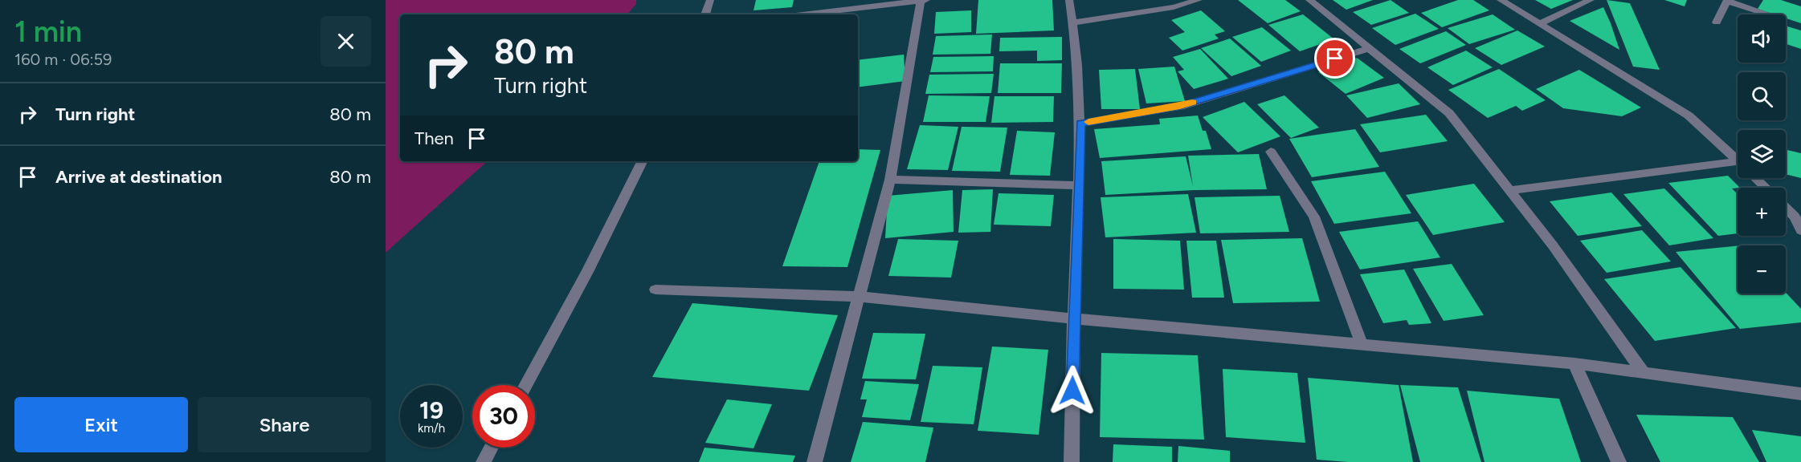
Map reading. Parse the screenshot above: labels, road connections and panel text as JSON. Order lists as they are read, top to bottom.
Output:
{
  "page": {
    "heading": ["1 min", "160 m · 06:59"],
    "map_buttons": ["+", "−"],
    "turn": ["80 m", "Turn right"],
    "list": [
      {
        "name": "Turn right",
        "value": "80 m"
      },
      {
        "name": "Arrive at destination",
        "value": "80 m"
      }
    ],
    "then": "Then",
    "speed": "19 km/h",
    "limit": "30",
    "buttons": ["Exit", "Share"]
  }
}
